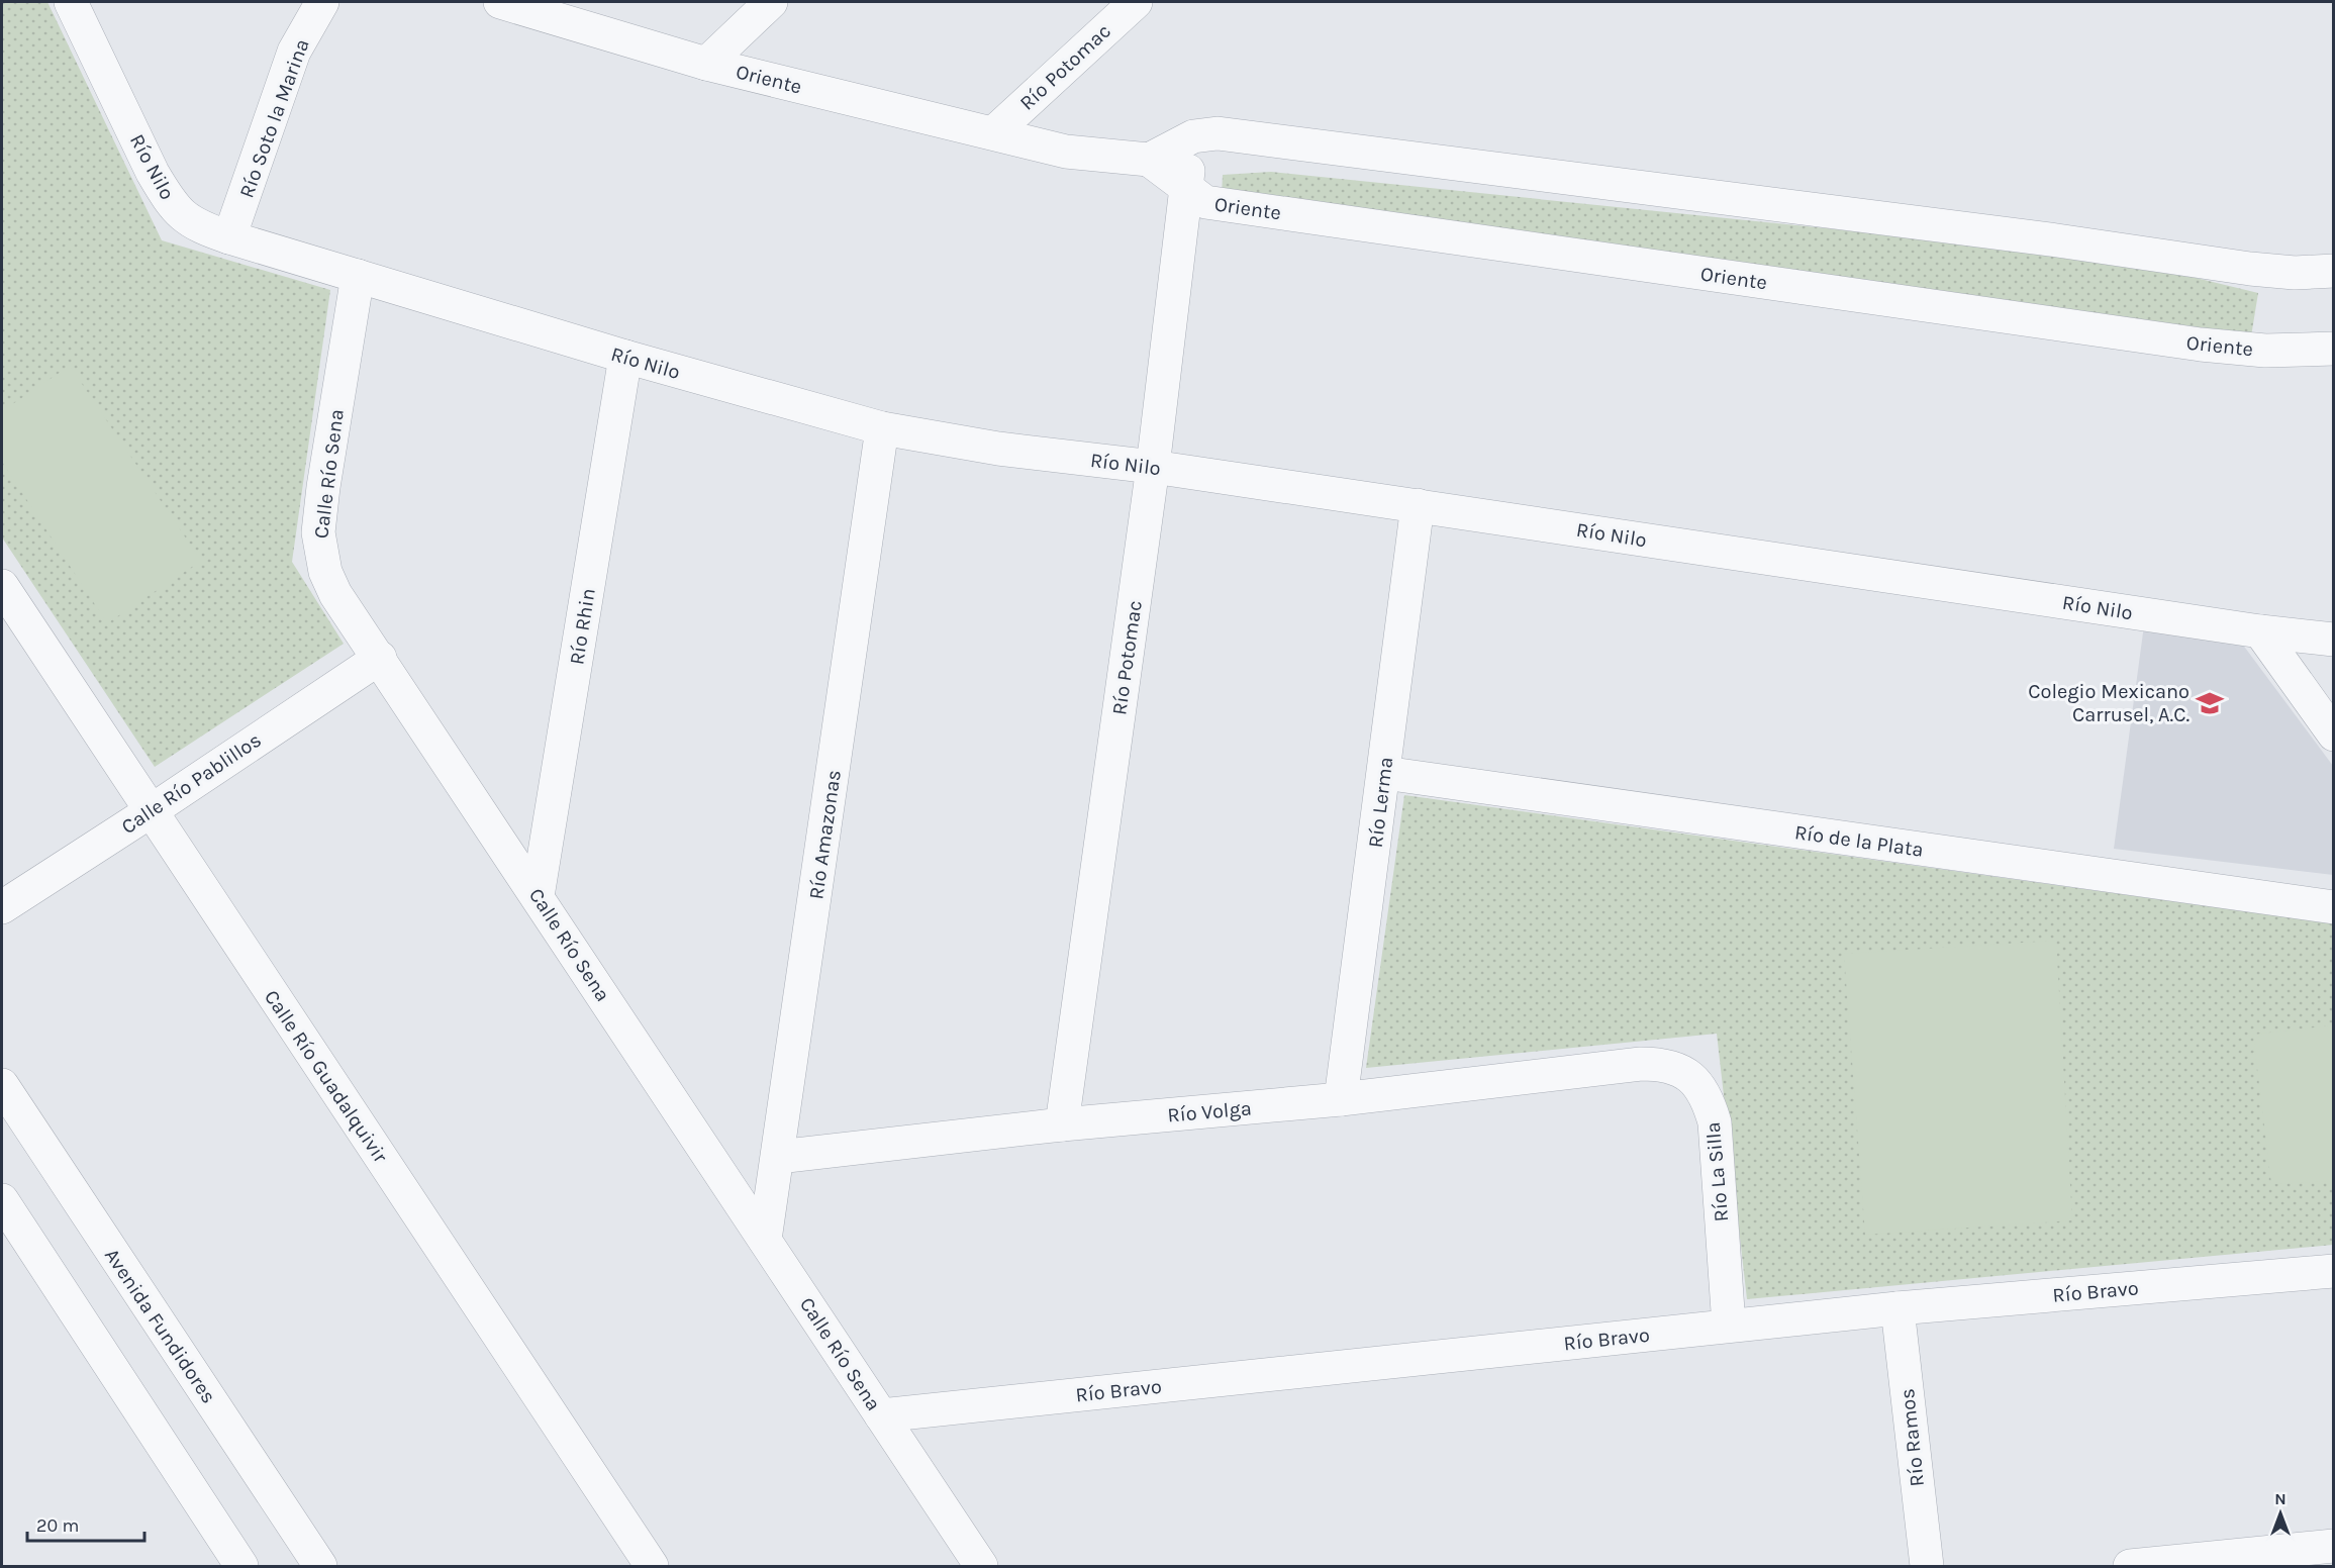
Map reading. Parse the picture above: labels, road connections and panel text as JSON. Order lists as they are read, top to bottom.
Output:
{
  "streets": {
    "street": [
      "Río Potomac",
      "Oriente",
      "Río Soto la Marina",
      "Río Nilo",
      "Calle Río Sena",
      "Río Rhin",
      "Calle Río Pablillos",
      "Río Lerma",
      "Río Amazonas",
      "Río de la Plata",
      "Calle Río Guadalquivir",
      "Río Volga",
      "Río La Silla",
      "Río Bravo",
      "Avenida Fundidores",
      "Río Ramos"
    ]
  },
  "crossings": [
    ["Río Potomac", "Oriente"],
    ["Río Potomac", "Río Nilo"],
    ["Río Potomac", "Río Volga"],
    ["Río Soto la Marina", "Río Nilo"],
    ["Río Nilo", "Calle Río Sena"],
    ["Río Nilo", "Río Rhin"],
    ["Río Nilo", "Río Lerma"],
    ["Río Nilo", "Río Amazonas"],
    ["Calle Río Sena", "Río Rhin"],
    ["Calle Río Sena", "Calle Río Pablillos"],
    ["Calle Río Sena", "Río Amazonas"],
    ["Calle Río Sena", "Río Bravo"],
    ["Calle Río Pablillos", "Calle Río Guadalquivir"],
    ["Río Lerma", "Río de la Plata"],
    ["Río Lerma", "Río Volga"],
    ["Río Amazonas", "Río Volga"],
    ["Río Volga", "Río La Silla"],
    ["Río La Silla", "Río Bravo"],
    ["Río Bravo", "Río Ramos"]
  ],
  "places": {
    "school or university": ["Colegio Mexicano Carrusel, A.C."]
  },
  "scale_bar": "20 m",
  "north": "top"
}
